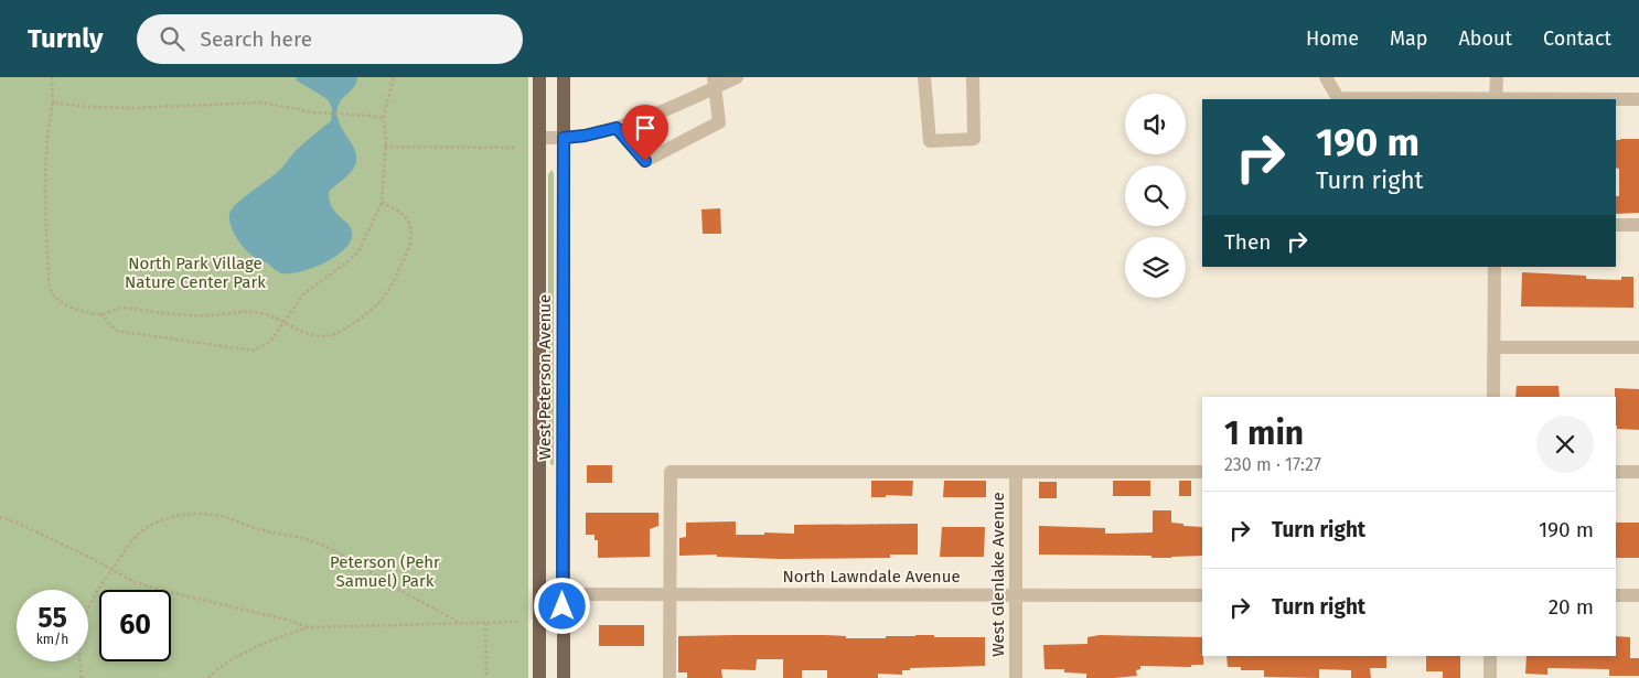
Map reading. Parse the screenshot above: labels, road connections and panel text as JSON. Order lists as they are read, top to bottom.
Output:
{
  "streets": {
    "main road": ["West Peterson Avenue"],
    "street": ["West Glenlake Avenue", "North Lawndale Avenue"]
  },
  "crossings": [
    ["West Peterson Avenue", "North Lawndale Avenue"],
    ["West Glenlake Avenue", "North Lawndale Avenue"]
  ],
  "parks": ["North Park Village Nature Center Park", "Peterson (Pehr Samuel) Park"],
  "page": {
    "header": "Turnly",
    "search": "Search here",
    "nav": [
      "Home",
      "Map",
      "About",
      "Contact"
    ],
    "turn": ["190 m", "Turn right"],
    "then": "Then",
    "heading": ["1 min", "230 m · 17:27"],
    "list": [
      {
        "name": "Turn right",
        "value": "190 m"
      },
      {
        "name": "Turn right",
        "value": "20 m"
      }
    ],
    "speed": "55 km/h",
    "limit": "60"
  }
}
